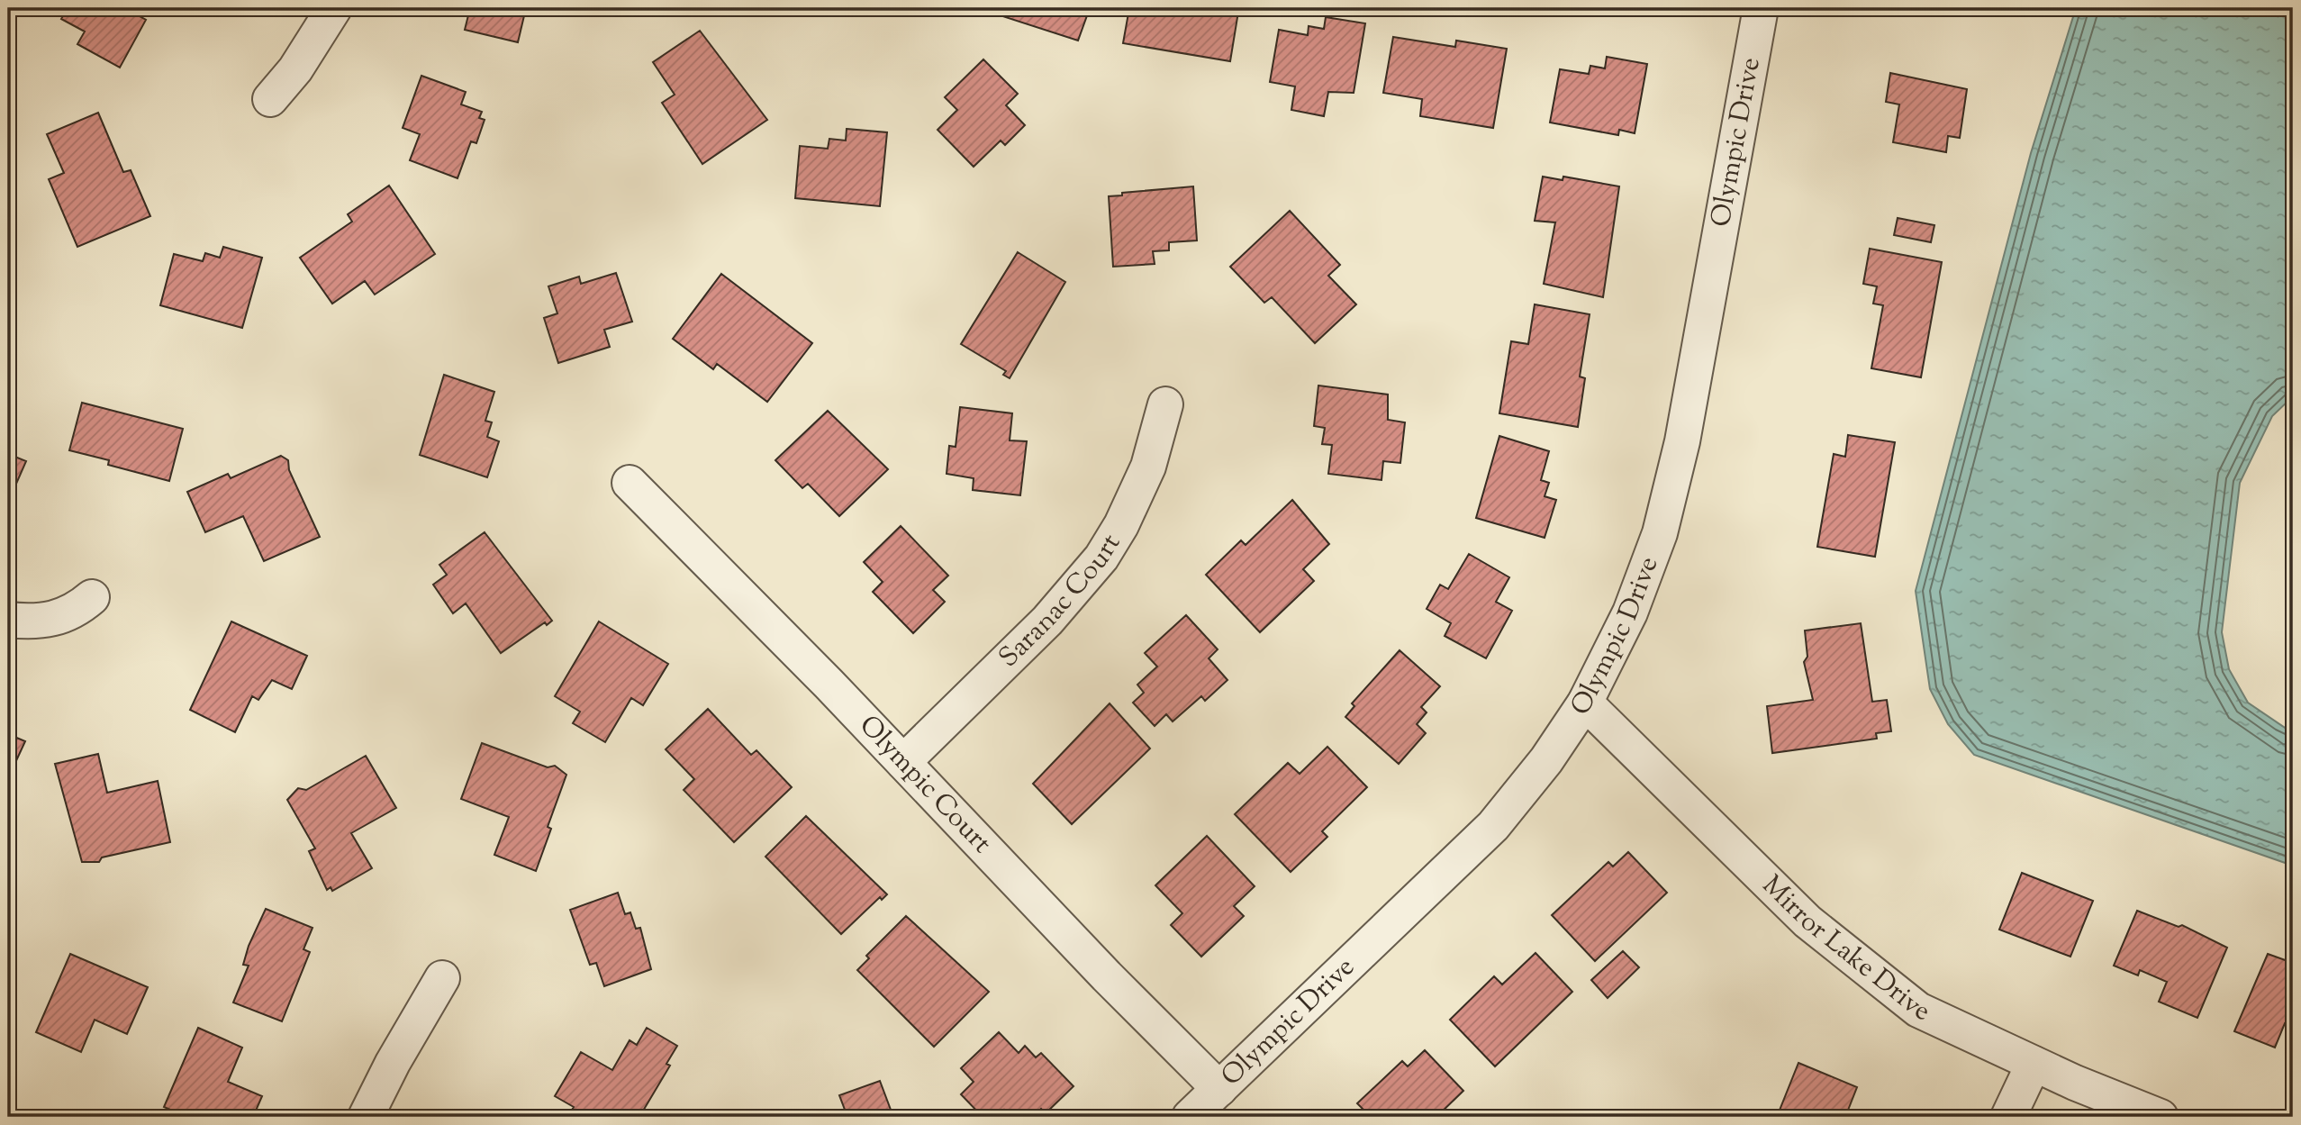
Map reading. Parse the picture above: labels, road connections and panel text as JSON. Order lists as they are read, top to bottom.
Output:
{
  "streets": {
    "street": [
      "Olympic Drive",
      "Saranac Court",
      "Olympic Court",
      "Mirror Lake Drive"
    ]
  },
  "crossings": [
    ["Olympic Drive", "Olympic Court"],
    ["Olympic Drive", "Mirror Lake Drive"],
    ["Saranac Court", "Olympic Court"]
  ]
}
